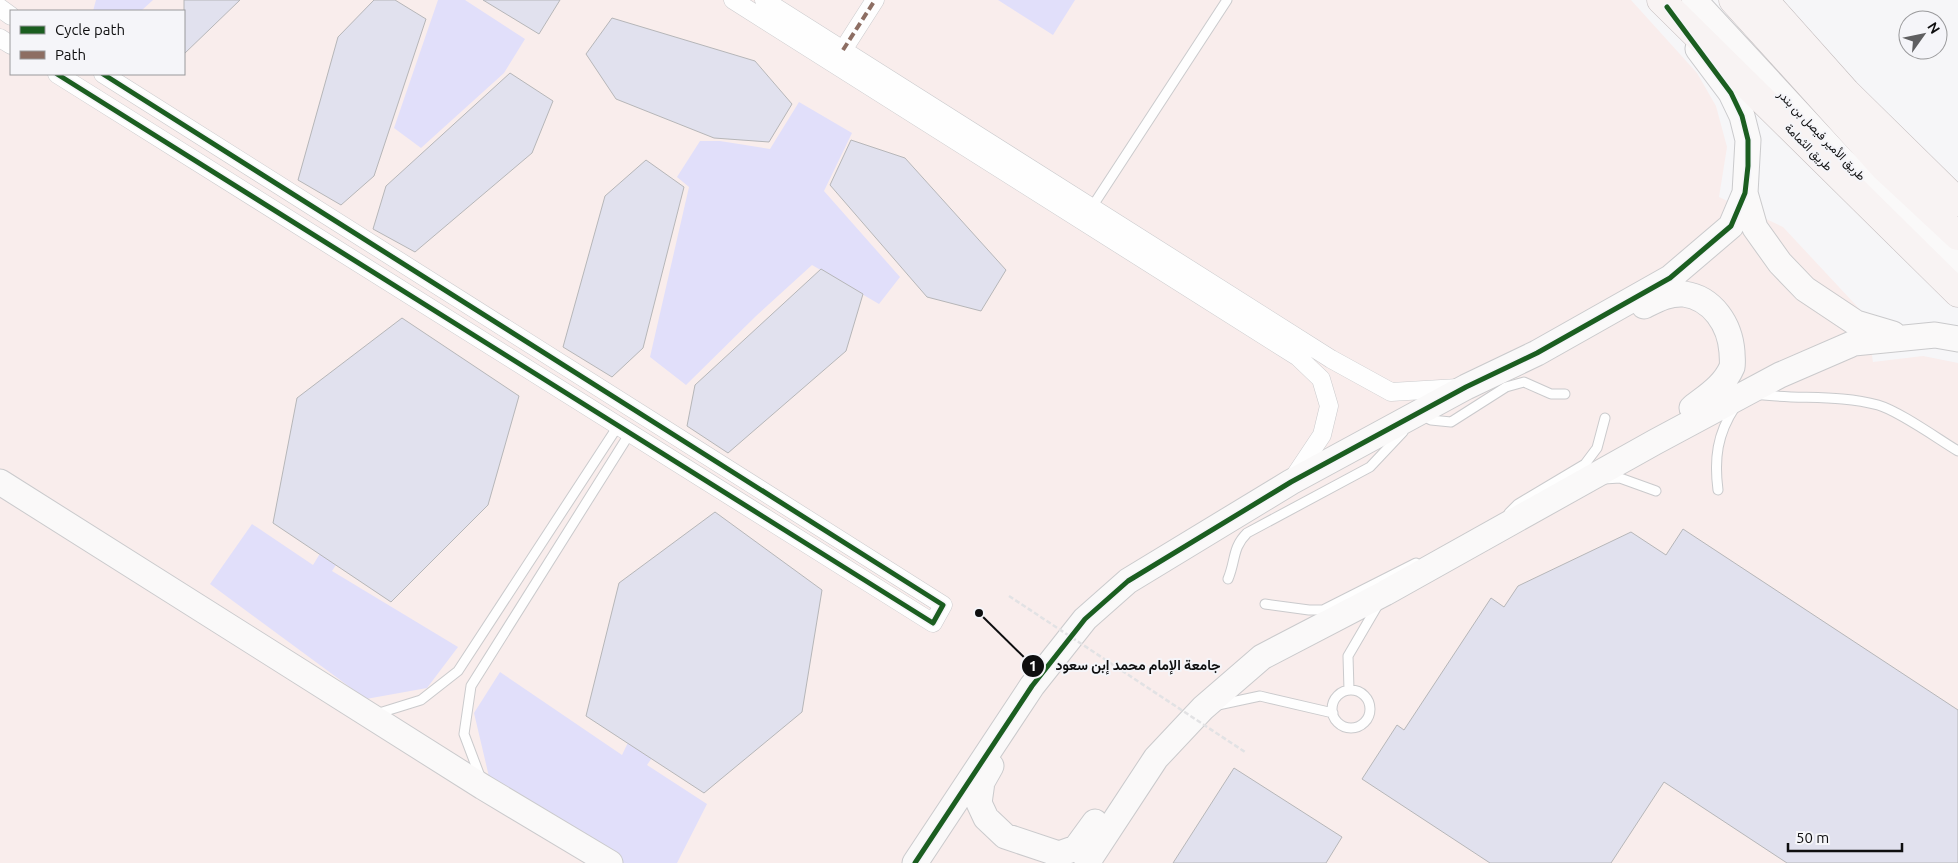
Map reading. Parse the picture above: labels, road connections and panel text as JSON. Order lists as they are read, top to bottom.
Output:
{
  "streets": {
    "main road": ["طريق الثمامة"],
    "street": ["طريق الأمير فيصل بن بندر"]
  },
  "places": ["جامعة الإمام محمد إبن سعود"],
  "legend": ["Cycle path", "Path"],
  "scale_bar": "50 m",
  "north": "top right"
}
